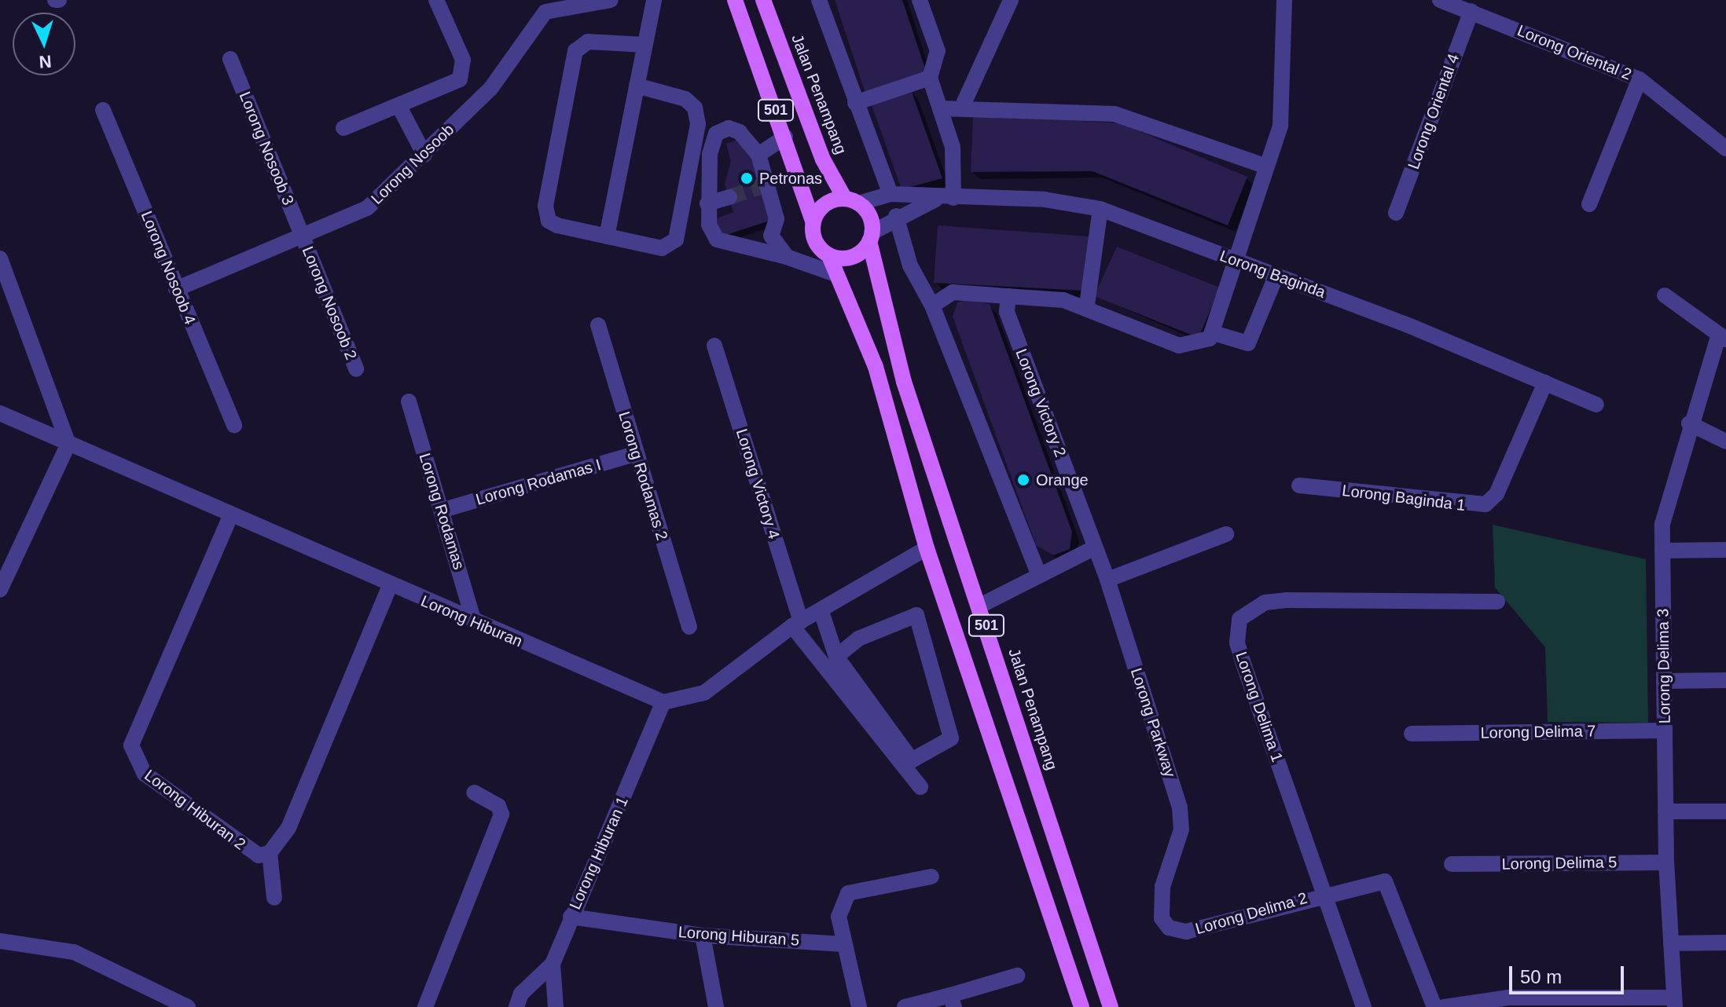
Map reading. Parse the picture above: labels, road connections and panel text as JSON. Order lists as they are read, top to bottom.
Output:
{
  "streets": {
    "main road": ["Jalan Penampang", "501"],
    "street": [
      "Lorong Oriental 2",
      "Lorong Oriental 4",
      "Lorong Nosoob 3",
      "Lorong Nosoob",
      "Lorong Nosoob 4",
      "Lorong Baginda",
      "Lorong Nosoob 2",
      "Lorong Victory 2",
      "Lorong Rodamas 2",
      "Lorong Rodamas I",
      "Lorong Victory 4",
      "Lorong Baginda 1",
      "Lorong Rodamas",
      "Lorong Hiburan",
      "Lorong Delima 3",
      "Lorong Delima 1",
      "Lorong Parkway",
      "Lorong Delima 7",
      "Lorong Hiburan 2",
      "Lorong Hiburan 1",
      "Lorong Delima 5",
      "Lorong Delima 2",
      "Lorong Hiburan 5"
    ]
  },
  "crossings": [
    ["Lorong Oriental 2", "Lorong Oriental 4"],
    ["Jalan Penampang", "501"],
    ["Jalan Penampang", "Lorong Baginda"],
    ["501", "Lorong Baginda"],
    ["Lorong Nosoob 3", "Lorong Nosoob"],
    ["Lorong Nosoob 3", "Lorong Nosoob 2"],
    ["Lorong Nosoob", "Lorong Nosoob 4"],
    ["Lorong Nosoob", "Lorong Nosoob 2"],
    ["Lorong Baginda", "Lorong Baginda 1"],
    ["Lorong Victory 2", "Lorong Parkway"],
    ["Lorong Rodamas 2", "Lorong Rodamas I"],
    ["Lorong Rodamas I", "Lorong Rodamas"],
    ["Lorong Rodamas", "Lorong Hiburan"],
    ["Lorong Hiburan", "Lorong Hiburan 2"],
    ["Lorong Hiburan", "Lorong Hiburan 1"],
    ["Lorong Delima 3", "Lorong Delima 7"],
    ["Lorong Delima 3", "Lorong Delima 5"],
    ["Lorong Delima 1", "Lorong Delima 2"],
    ["Lorong Parkway", "Lorong Delima 2"],
    ["Lorong Hiburan 1", "Lorong Hiburan 5"]
  ],
  "places": ["Petronas", "Orange"],
  "scale_bar": "50 m",
  "north": "bottom"
}
